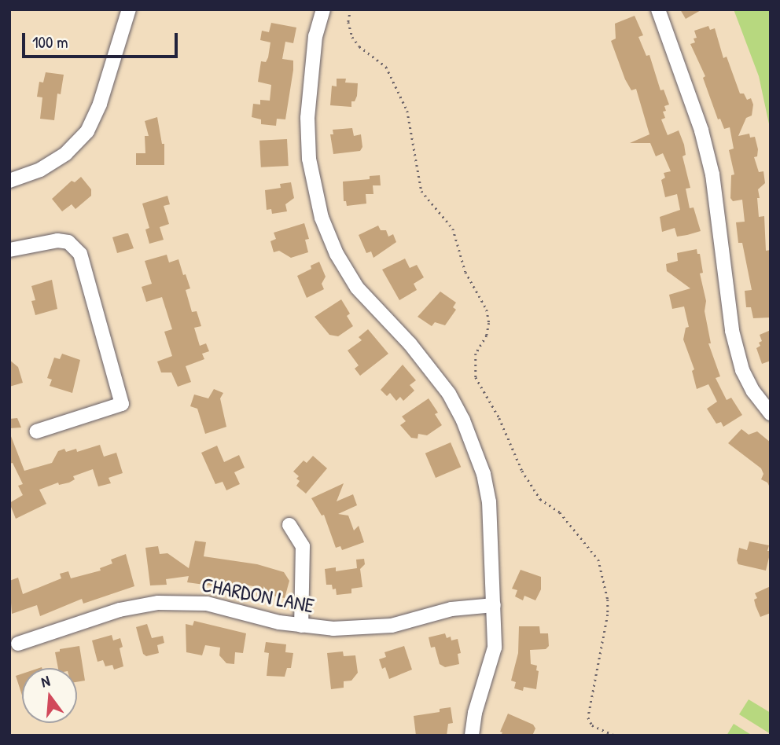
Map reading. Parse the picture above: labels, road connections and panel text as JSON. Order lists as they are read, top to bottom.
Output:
{
  "streets": {
    "street": ["CHARDON LANE"]
  },
  "scale_bar": "100 m",
  "north": "top"
}
